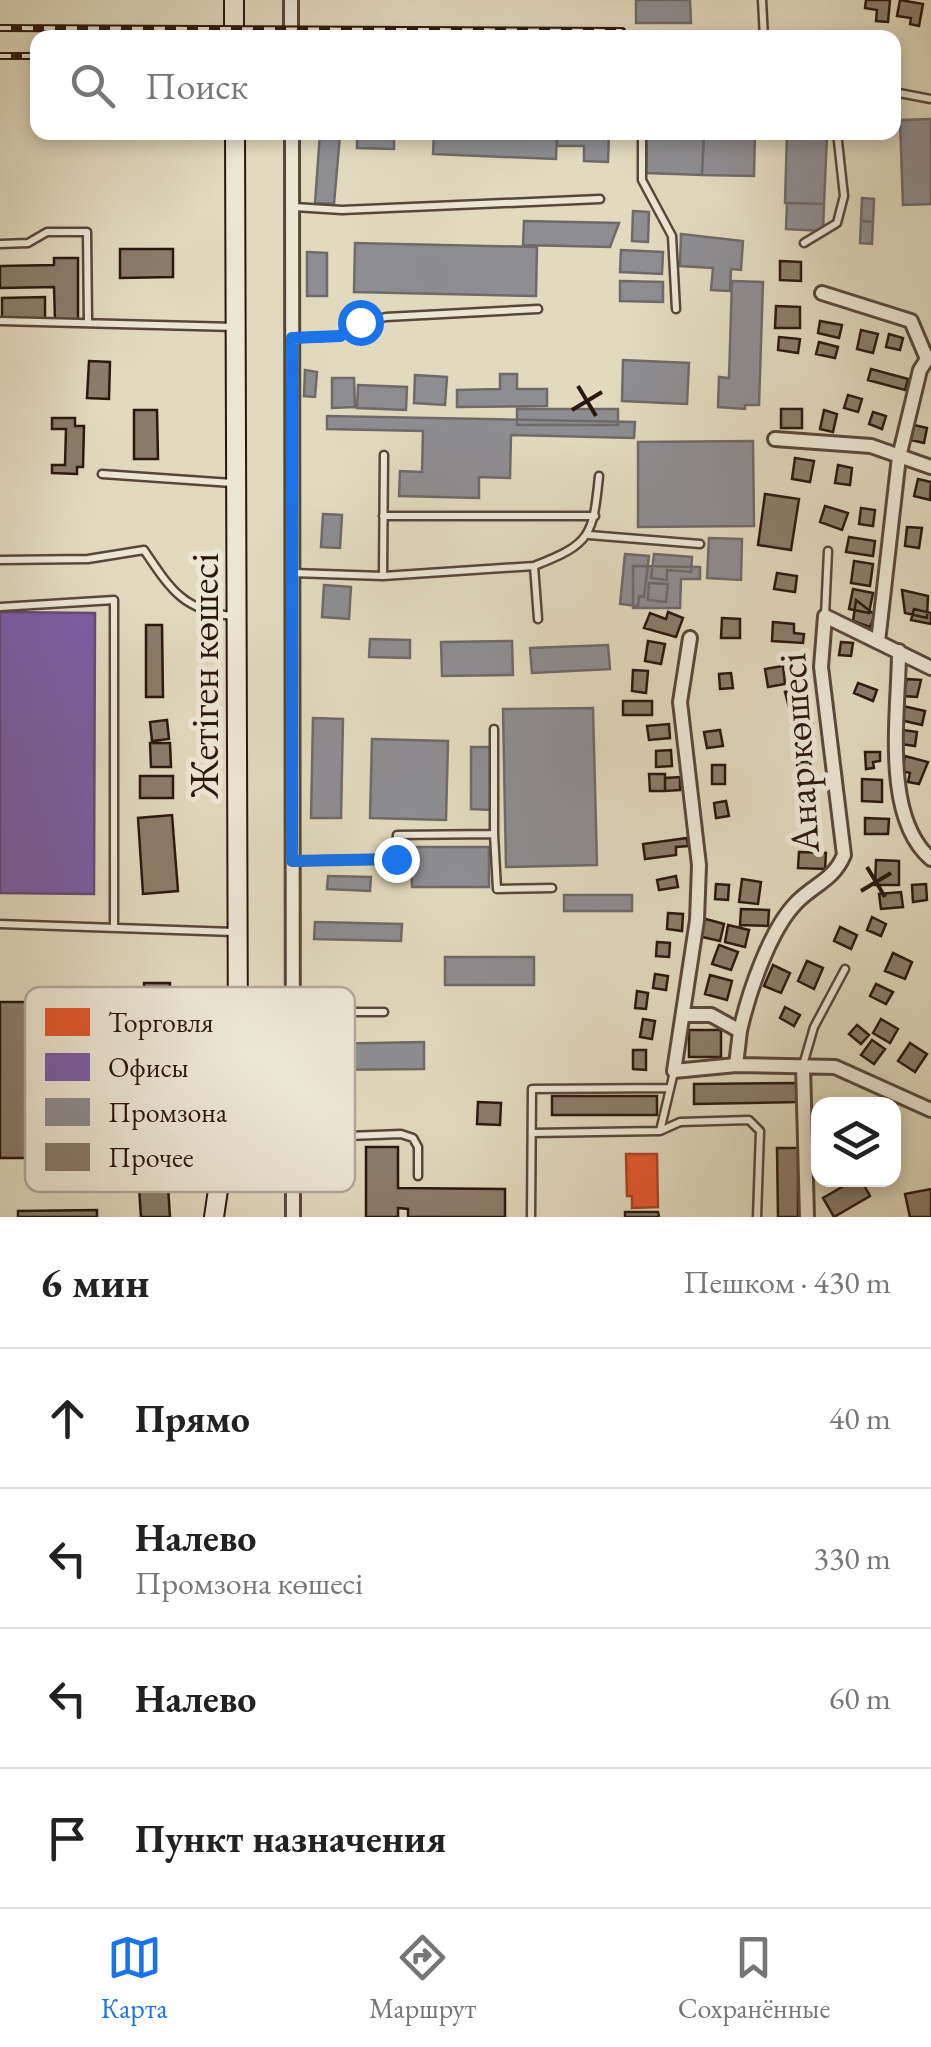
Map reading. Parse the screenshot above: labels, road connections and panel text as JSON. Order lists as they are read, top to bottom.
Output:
{
  "streets": {
    "street": ["Жетіген көшесі", "Анар көшесі"]
  },
  "legend": [
    "Торговля",
    "Офисы",
    "Промзона",
    "Прочее"
  ],
  "page": {
    "search": "Поиск",
    "heading": ["6 мин", "Пешком · 430 m"],
    "list": [
      ["Прямо", "40 m"],
      ["Налево", "Промзона көшесі", "330 m"],
      ["Налево", "60 m"],
      "Пункт назначения"
    ],
    "nav": ["Карта", "Маршрут", "Сохранённые"]
  }
}
